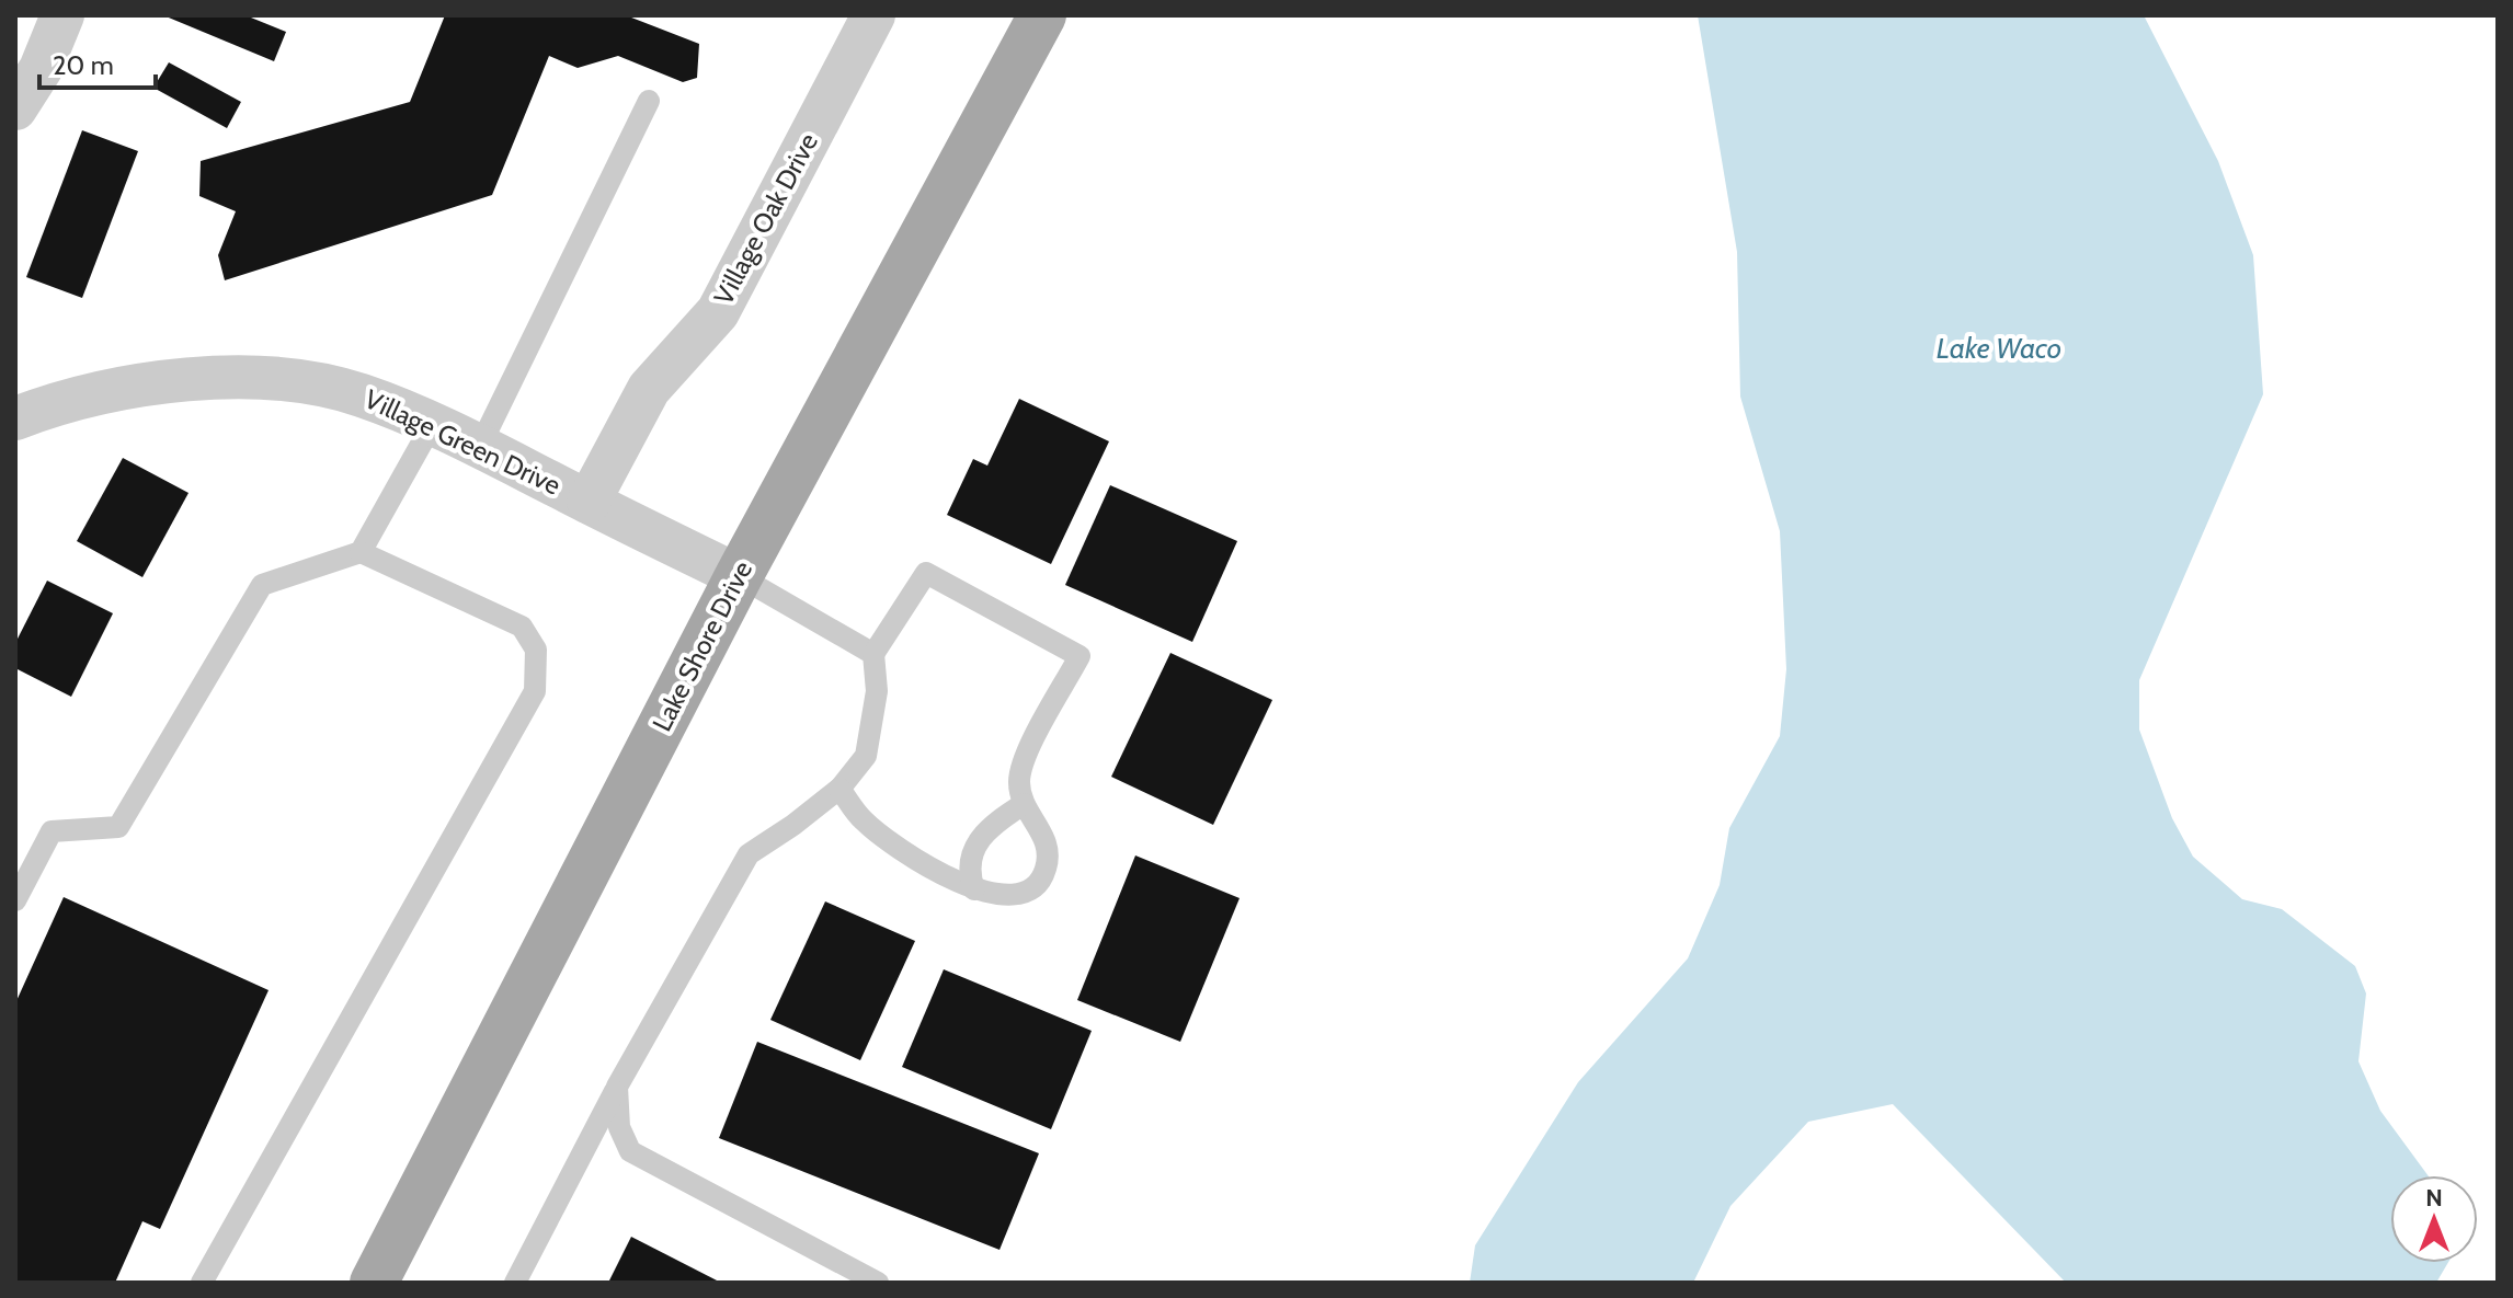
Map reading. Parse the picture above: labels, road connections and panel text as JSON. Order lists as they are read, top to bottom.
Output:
{
  "streets": {
    "main road": ["Lake Shore Drive"],
    "street": ["Village Oak Drive", "Village Green Drive"]
  },
  "crossings": [
    ["Village Oak Drive", "Village Green Drive"],
    ["Village Green Drive", "Lake Shore Drive"]
  ],
  "water": ["Lake Waco"],
  "scale_bar": "20 m",
  "north": "top"
}
